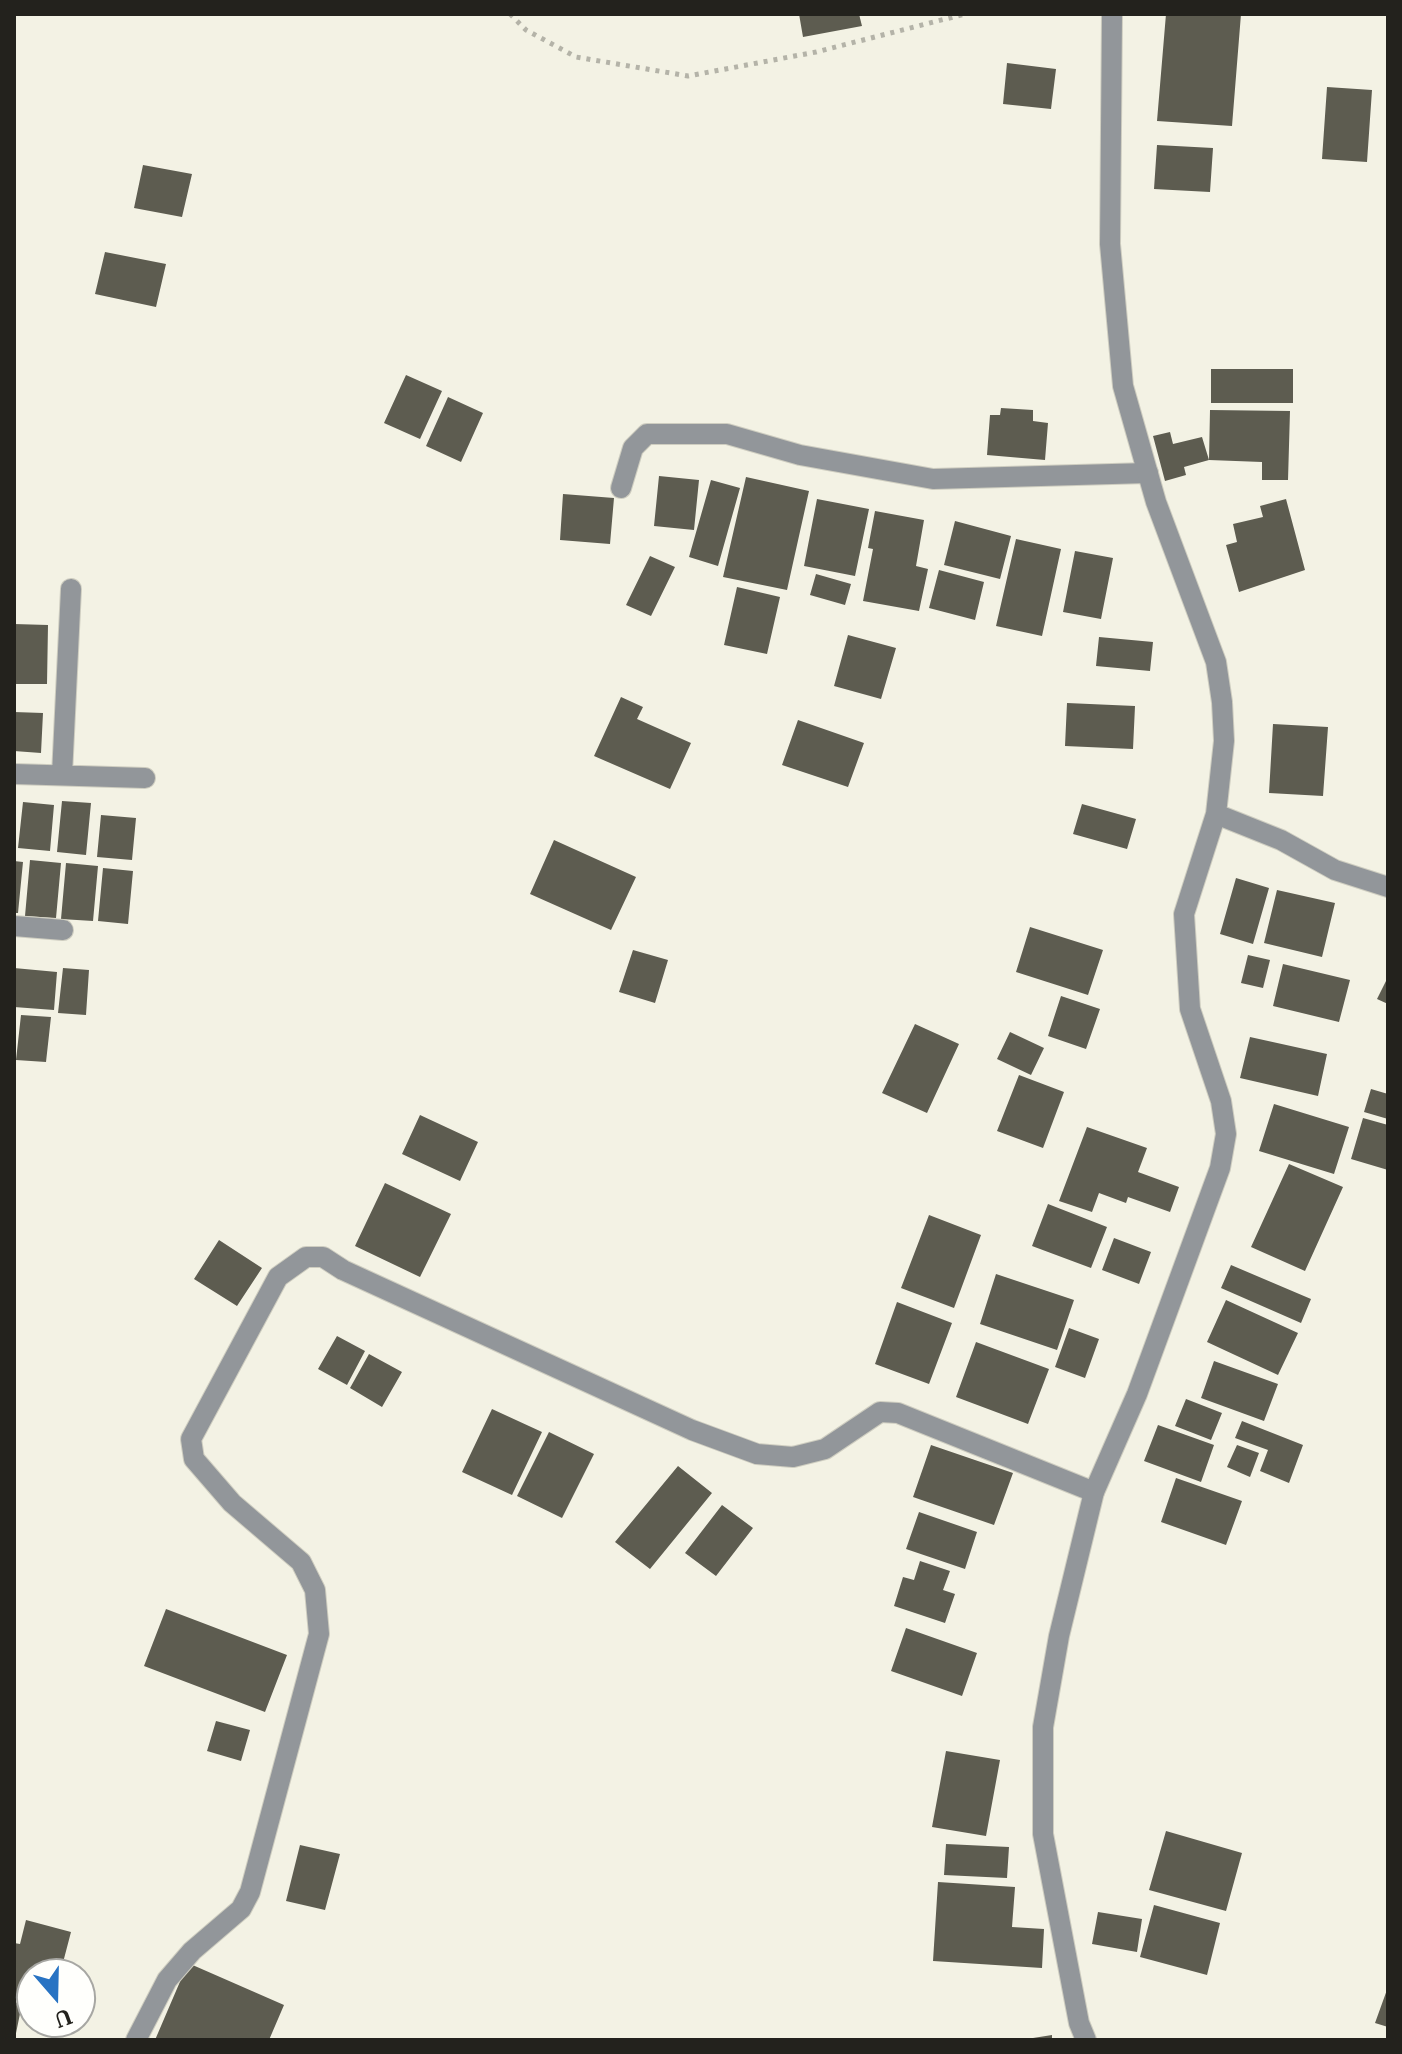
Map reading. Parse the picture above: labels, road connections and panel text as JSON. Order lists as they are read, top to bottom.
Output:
{
  "north": "bottom"
}
